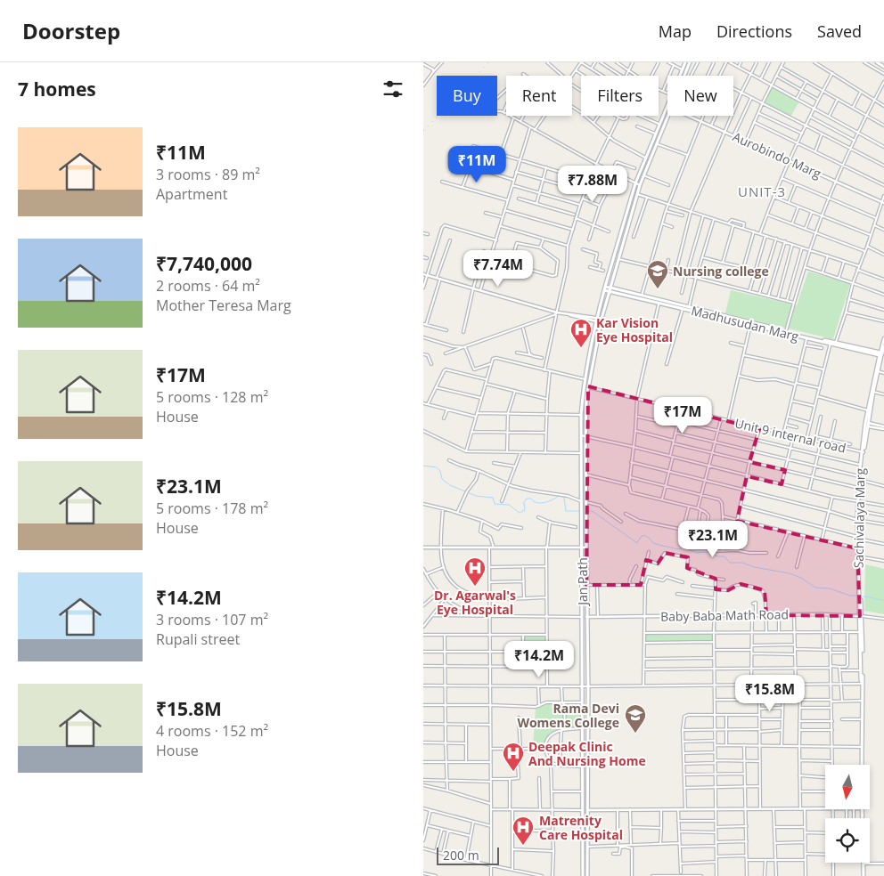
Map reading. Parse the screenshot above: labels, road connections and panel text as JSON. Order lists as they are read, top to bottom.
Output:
{
  "streets": {
    "main road": ["Madhusudan Marg", "Sachivalaya Marg", "Jan Path"],
    "street": ["Aurobindo Marg", "Unit 9 internal road", "Baby Baba Math Road"]
  },
  "crossings": [
    ["Madhusudan Marg", "Sachivalaya Marg"],
    ["Madhusudan Marg", "Jan Path"],
    ["Unit 9 internal road", "Sachivalaya Marg"],
    ["Unit 9 internal road", "Jan Path"],
    ["Sachivalaya Marg", "Baby Baba Math Road"],
    ["Jan Path", "Baby Baba Math Road"]
  ],
  "districts": ["UNIT-3"],
  "places": {
    "school or university": ["Nursing college", "Rama Devi Womens College"],
    "hospital": [
      "Kar Vision Eye Hospital",
      "Dr. Agarwal's Eye Hospital",
      "Deepak Clinic And Nursing Home",
      "Matrenity Care Hospital"
    ]
  },
  "scale_bar": "200 m",
  "north": "bottom",
  "page": {
    "header": "Doorstep",
    "nav": ["Map", "Directions", "Saved"],
    "heading": "7 homes",
    "chip": [
      "Buy",
      "Rent",
      "Filters",
      "New"
    ],
    "list": [
      {
        "name": "₹11M",
        "note": "3 rooms · 89 m² · Apartment"
      },
      {
        "name": "₹7,740,000",
        "note": "2 rooms · 64 m² · Mother Teresa Marg"
      },
      {
        "name": "₹17M",
        "note": "5 rooms · 128 m² · House"
      },
      {
        "name": "₹23.1M",
        "note": "5 rooms · 178 m² · House"
      },
      {
        "name": "₹14.2M",
        "note": "3 rooms · 107 m² · Rupali street"
      },
      {
        "name": "₹15.8M",
        "note": "4 rooms · 152 m² · House"
      }
    ],
    "price": [
      "₹11M",
      "₹7.88M",
      "₹7.74M",
      "₹17M",
      "₹23.1M",
      "₹14.2M",
      "₹15.8M"
    ],
    "scale": "200 m"
  }
}
